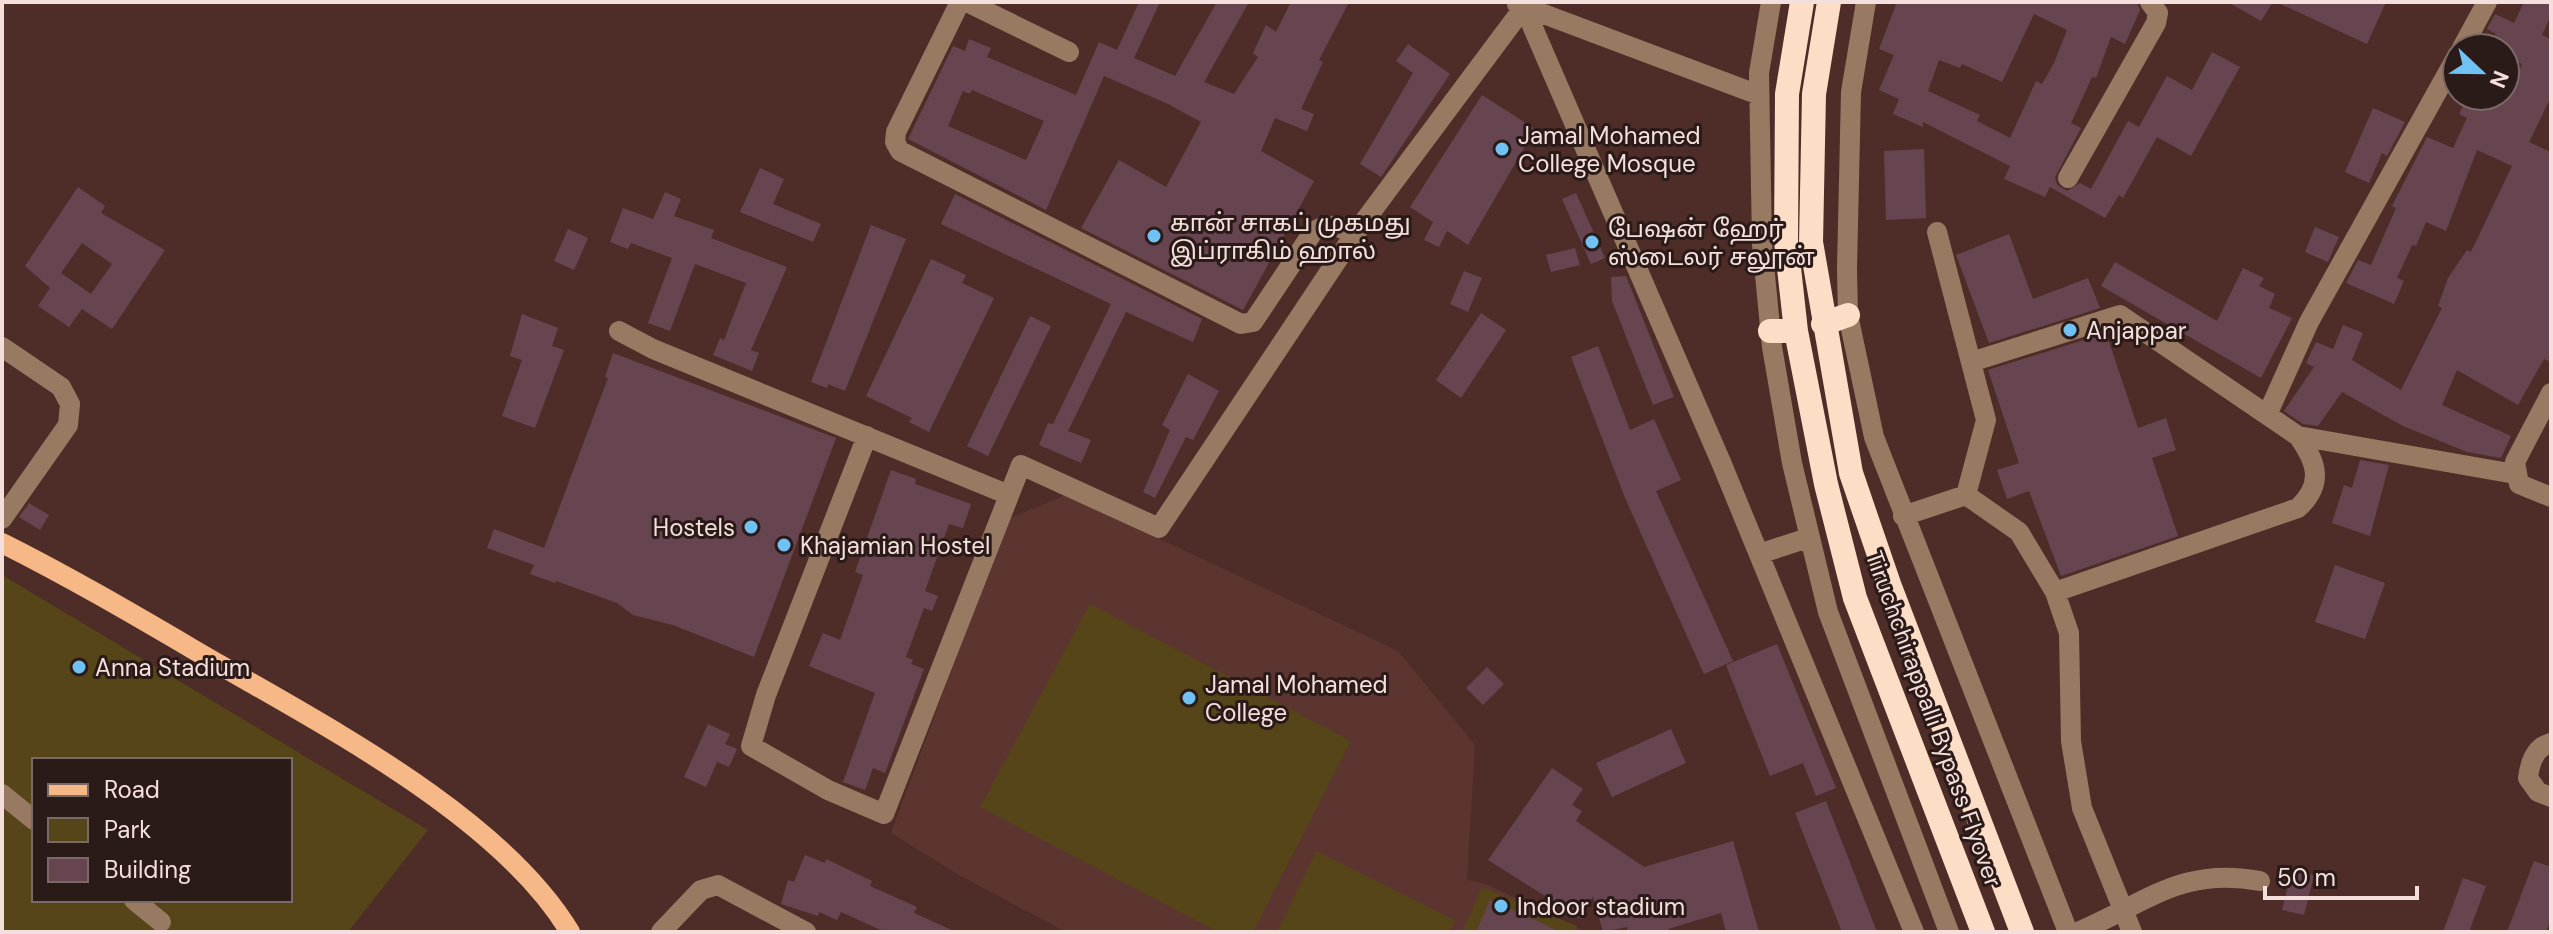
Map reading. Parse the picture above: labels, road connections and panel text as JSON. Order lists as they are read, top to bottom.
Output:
{
  "streets": {
    "highway": ["Tiruchchirappalli Bypass Flyover"]
  },
  "places": [
    "Jamal Mohamed College Mosque",
    "கான் சாகப் முகமது இப்ராகிம் ஹால்",
    "பேஷன் ஹேர் ஸ்டைலர் சலூன்",
    "Anjappar",
    "Hostels",
    "Khajamian Hostel",
    "Anna Stadium",
    "Jamal Mohamed College",
    "Indoor stadium"
  ],
  "legend": ["Road", "Park", "Building"],
  "scale_bar": "50 m",
  "north": "right"
}
